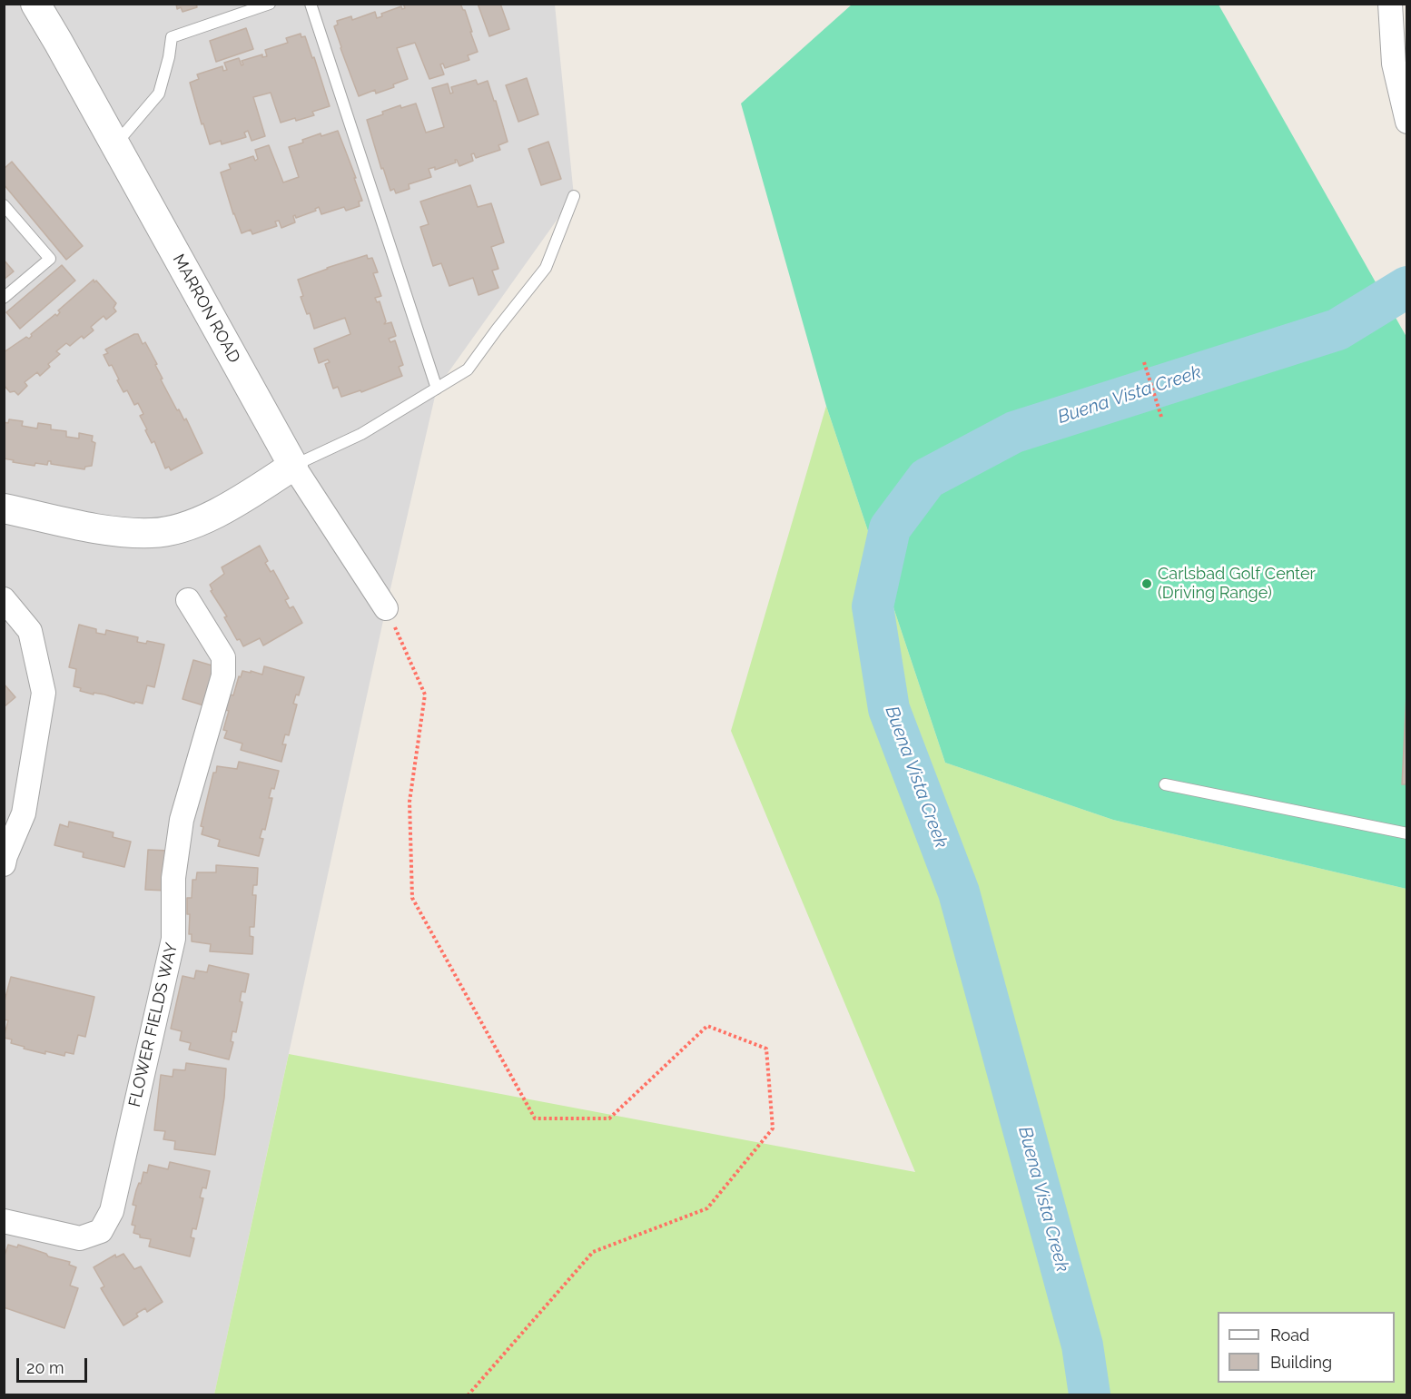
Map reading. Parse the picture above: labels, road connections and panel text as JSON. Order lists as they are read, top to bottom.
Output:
{
  "streets": {
    "street": ["MARRON ROAD", "FLOWER FIELDS WAY"]
  },
  "water": ["Buena Vista Creek"],
  "places": ["Carlsbad Golf Center (Driving Range)"],
  "legend": ["Road", "Building"],
  "scale_bar": "20 m"
}
